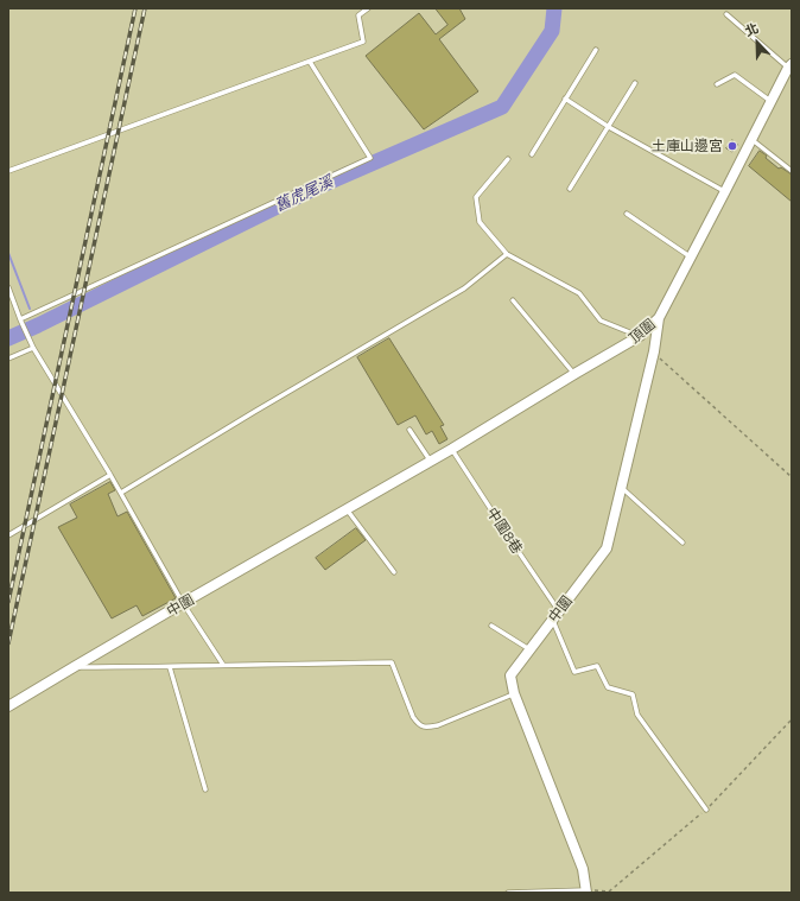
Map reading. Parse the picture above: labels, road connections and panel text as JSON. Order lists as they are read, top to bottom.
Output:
{
  "streets": {
    "street": ["頂圍", "中圍"],
    "lane": ["中圍8巷"]
  },
  "crossings": [
    ["頂圍", "中圍8巷"],
    ["頂圍", "中圍"],
    ["中圍8巷", "中圍"]
  ],
  "water": ["舊虎尾溪"],
  "places": ["土庫山邊宮"],
  "north": "top left"
}
